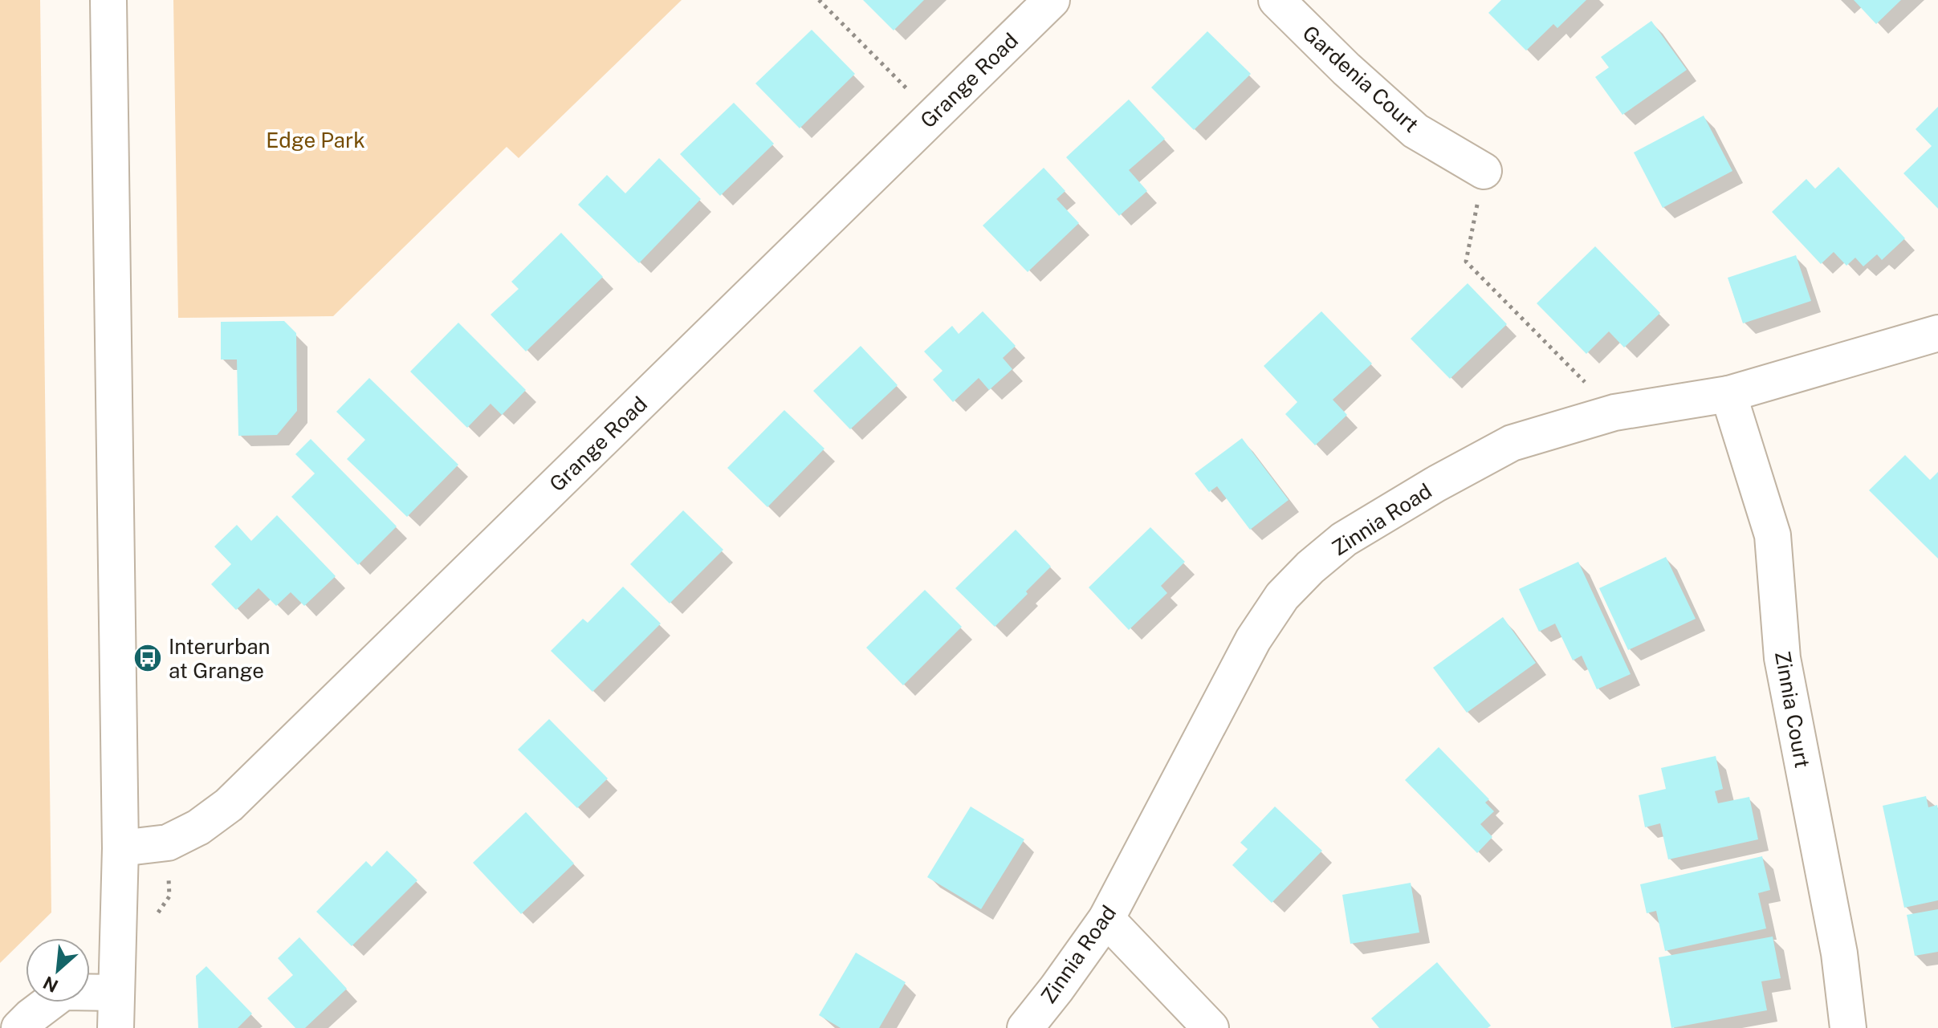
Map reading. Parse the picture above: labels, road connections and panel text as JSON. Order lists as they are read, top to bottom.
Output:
{
  "streets": {
    "street": [
      "Gardenia Court",
      "Grange Road",
      "Zinnia Road",
      "Zinnia Court"
    ]
  },
  "crossings": [
    ["Zinnia Road", "Zinnia Court"]
  ],
  "parks": ["Edge Park"],
  "places": {
    "bus stop": ["Interurban at Grange"]
  },
  "north": "bottom left"
}
